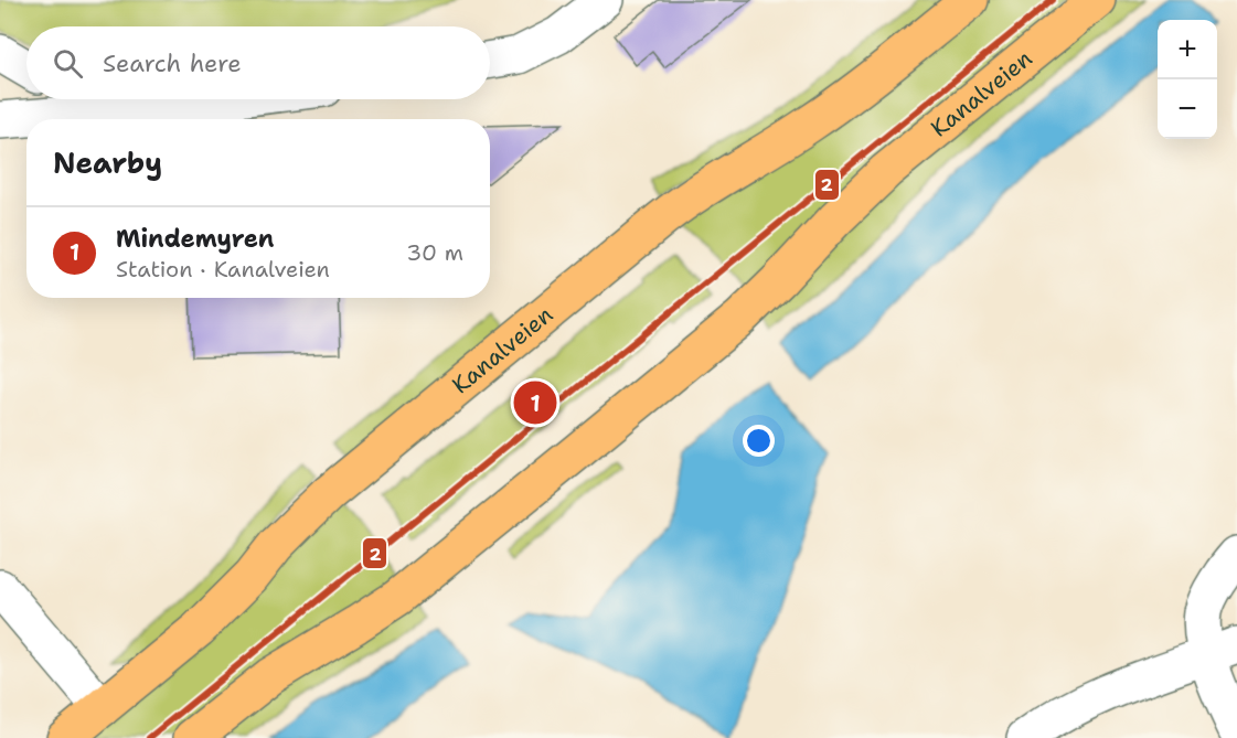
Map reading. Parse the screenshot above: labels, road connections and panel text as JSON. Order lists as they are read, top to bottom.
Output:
{
  "streets": {
    "main road": ["Kanalveien"]
  },
  "lines": ["transit line 2"],
  "page": {
    "map_buttons": ["+", "−"],
    "search": "Search here",
    "heading": "Nearby",
    "list": [
      {
        "mark": "1",
        "name": "Mindemyren",
        "note": "Station · Kanalveien",
        "value": "30 m"
      }
    ],
    "pins": "1"
  }
}
